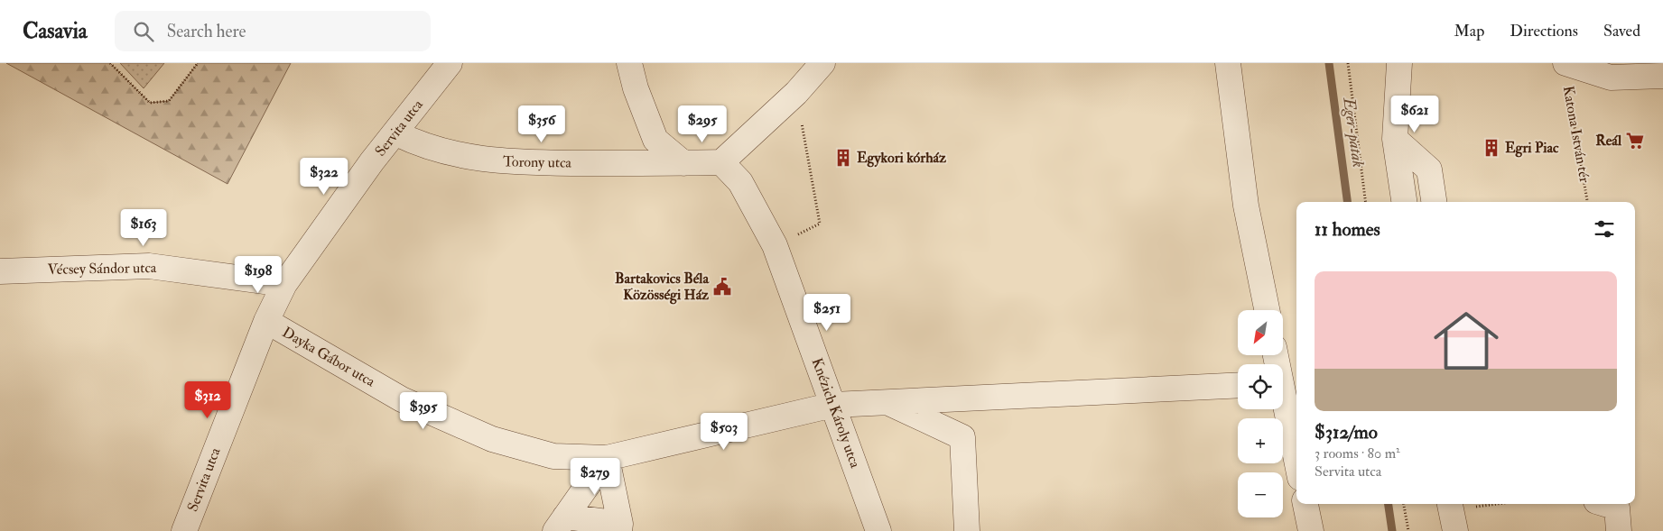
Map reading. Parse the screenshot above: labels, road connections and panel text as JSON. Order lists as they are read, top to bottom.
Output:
{
  "streets": {
    "street": [
      "Servita utca",
      "Torony utca",
      "Vécsey Sándor utca",
      "Dayka Gábor utca",
      "Knézich Károly utca"
    ],
    "path": ["Katona István tér"]
  },
  "crossings": [
    ["Servita utca", "Torony utca"],
    ["Servita utca", "Vécsey Sándor utca"],
    ["Servita utca", "Dayka Gábor utca"],
    ["Dayka Gábor utca", "Knézich Károly utca"]
  ],
  "water": ["Eger-patak"],
  "places": {
    "supermarket": ["Reál"],
    "building": ["Egri Piac", "Egykori kórház"],
    "public building": ["Bartakovics Béla Közösségi Ház"]
  },
  "north": "bottom left",
  "page": {
    "header": "Casavia",
    "search": "Search here",
    "nav": ["Map", "Directions", "Saved"],
    "price": [
      "$621",
      "$356",
      "$295",
      "$322",
      "$163",
      "$198",
      "$251",
      "$312",
      "$395",
      "$503",
      "$279"
    ],
    "heading": "11 homes",
    "list": [
      {
        "name": "$312/mo",
        "note": "3 rooms · 80 m² · Servita utca"
      }
    ],
    "map_buttons": ["+", "−"]
  }
}
